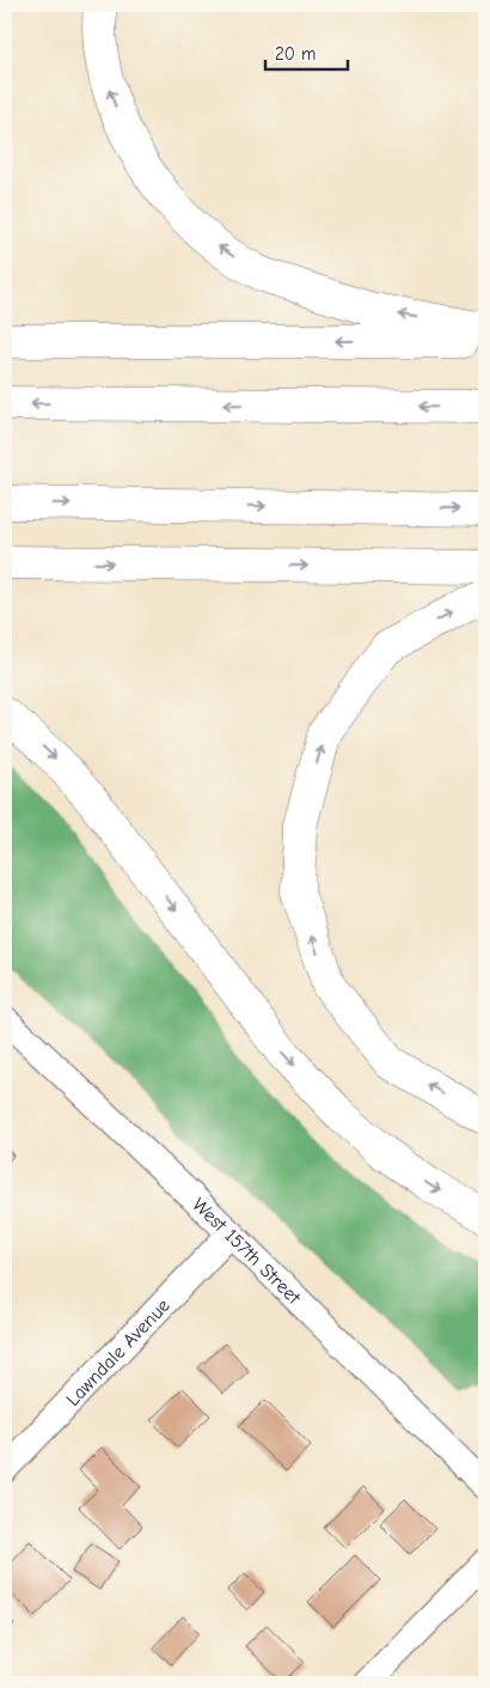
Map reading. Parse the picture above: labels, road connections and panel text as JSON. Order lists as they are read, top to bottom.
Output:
{
  "streets": {
    "street": ["West 157th Street", "Lawndale Avenue"]
  },
  "crossings": [
    ["West 157th Street", "Lawndale Avenue"]
  ],
  "scale_bar": "20 m"
}
